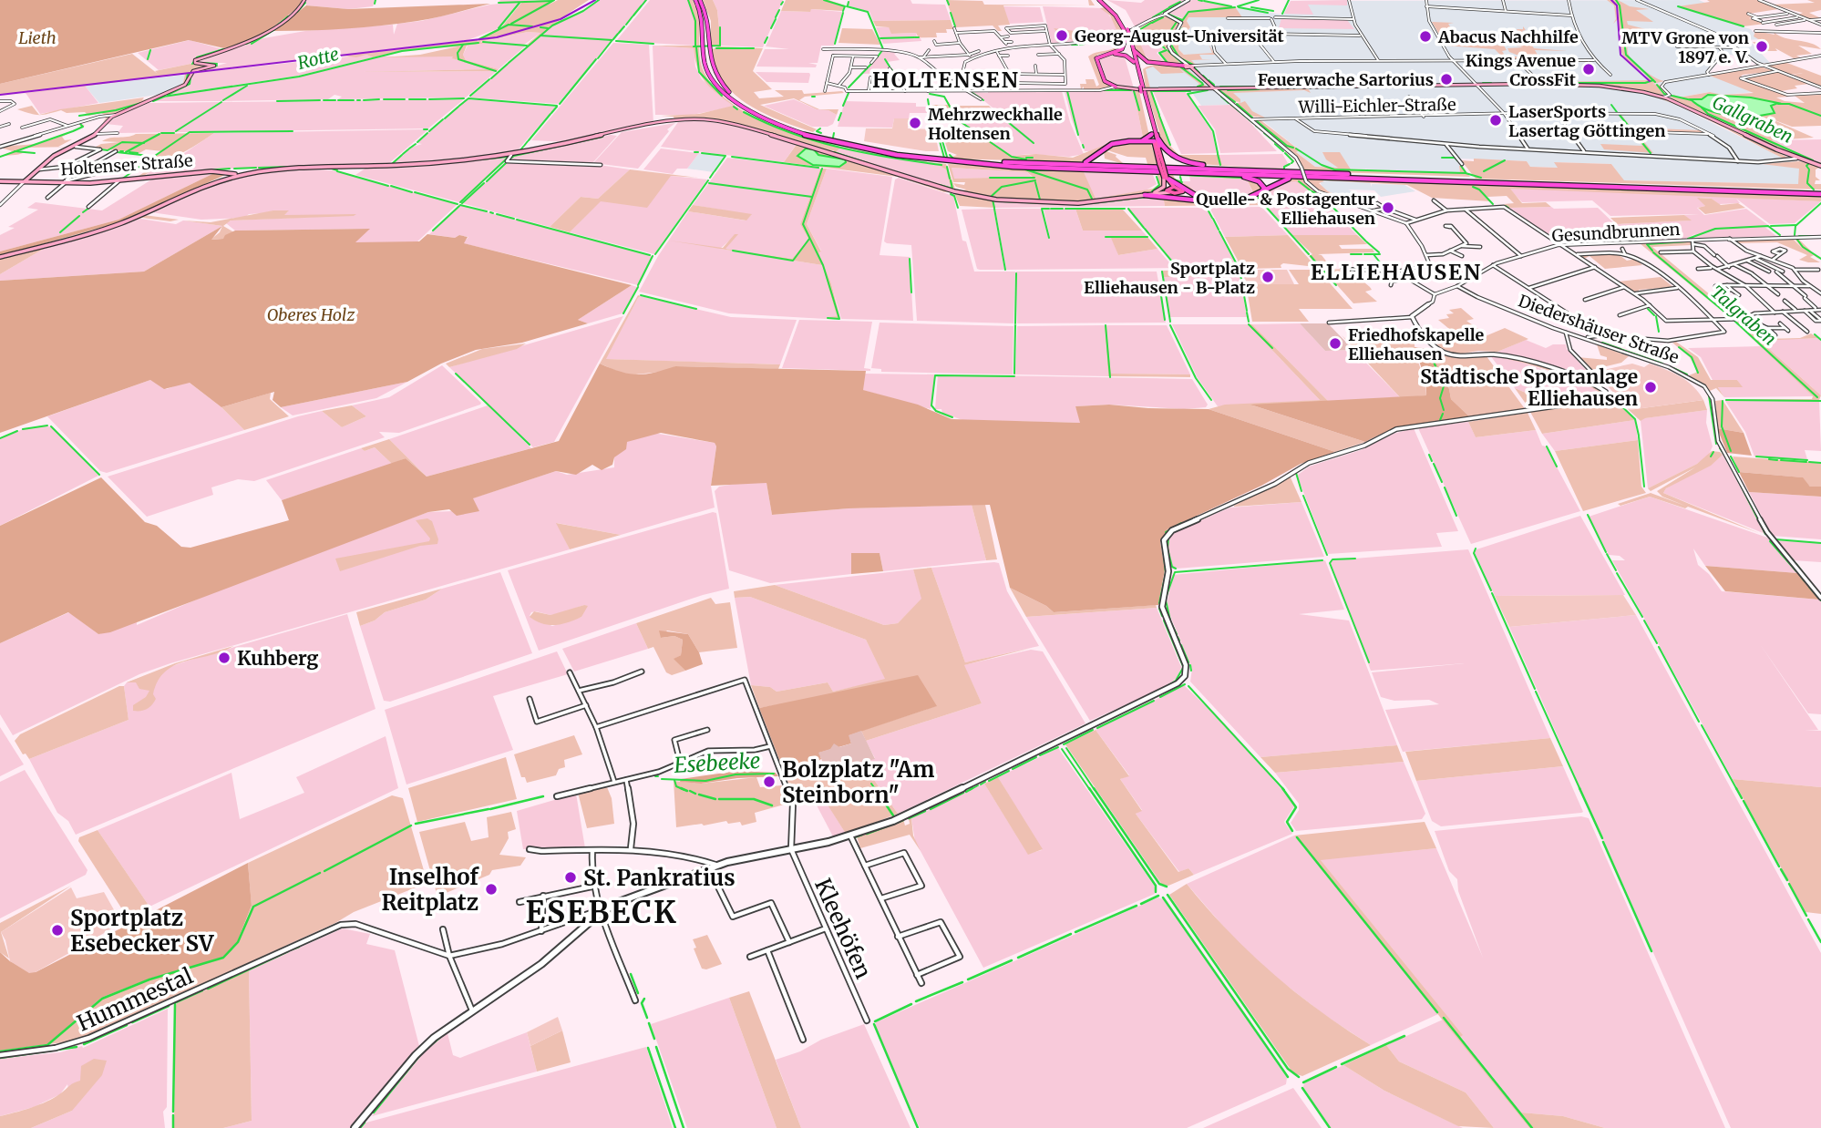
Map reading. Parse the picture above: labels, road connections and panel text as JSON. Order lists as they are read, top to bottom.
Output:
{
  "streets": {
    "main road": ["Holtenser Straße"],
    "street": [
      "Willi-Eichler-Straße",
      "Gesundbrunnen",
      "Diedershäuser Straße",
      "Kleehöfen",
      "Hummestal"
    ]
  },
  "crossings": [
    ["Gesundbrunnen", "Diedershäuser Straße"]
  ],
  "districts": ["HOLTENSEN", "ELLIEHAUSEN", "ESEBECK"],
  "water": [
    "Rotte",
    "Gallgraben",
    "Talgraben",
    "Esebeeke"
  ],
  "parks": ["Lieth", "Oberes Holz"],
  "places": [
    "Georg-August-Universität",
    "Abacus Nachhilfe",
    "MTV Grone von 1897 e. V.",
    "Kings Avenue CrossFit",
    "Feuerwache Sartorius",
    "LaserSports Lasertag Göttingen",
    "Mehrzweckhalle Holtensen",
    "Quelle- & Postagentur Elliehausen",
    "Sportplatz Elliehausen - B-Platz",
    "Friedhofskapelle Elliehausen",
    "Städtische Sportanlage Elliehausen",
    "Kuhberg",
    "Bolzplatz \"Am Steinborn\"",
    "St. Pankratius",
    "Inselhof Reitplatz",
    "Sportplatz Esebecker SV"
  ]
}
